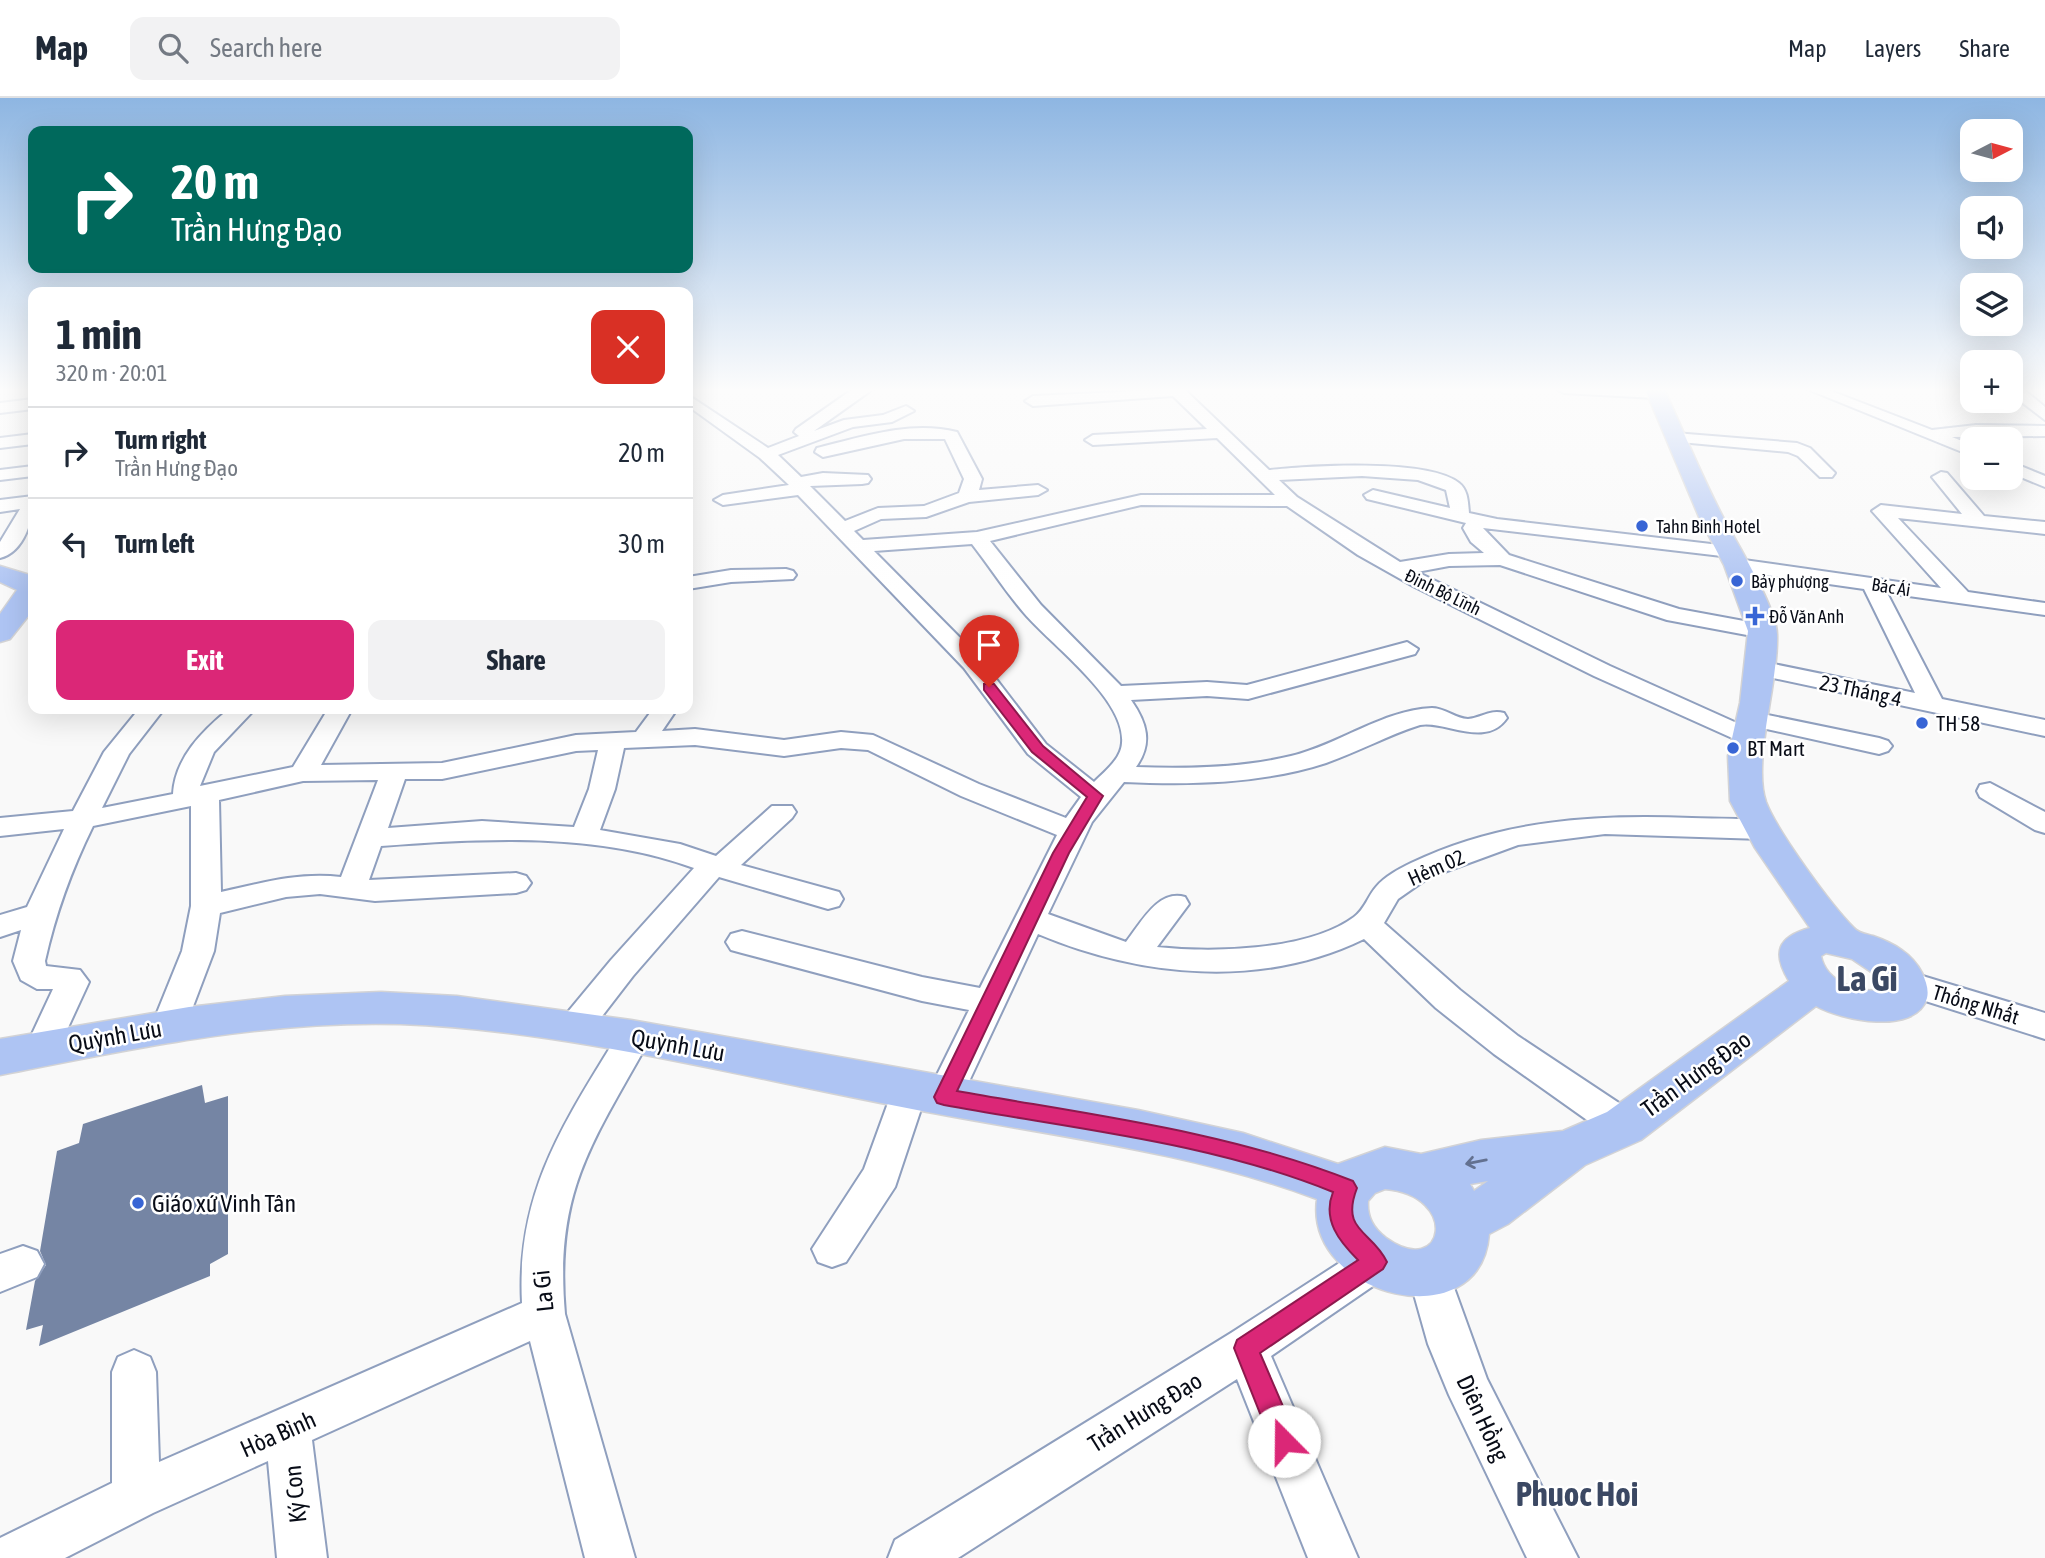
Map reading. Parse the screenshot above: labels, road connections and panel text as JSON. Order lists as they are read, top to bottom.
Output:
{
  "streets": {
    "main road": ["Quỳnh Lưu", "Trần Hưng Đạo"],
    "street": [
      "Bác Ái",
      "Đinh Bộ Lĩnh",
      "23 Tháng 4",
      "Hẻm 02",
      "Thống Nhất",
      "La Gi",
      "Diên Hồng",
      "Hòa Bình",
      "Ký Con"
    ]
  },
  "crossings": [
    ["Quỳnh Lưu", "Trần Hưng Đạo"],
    ["Quỳnh Lưu", "La Gi"],
    ["Quỳnh Lưu", "Diên Hồng"],
    ["Trần Hưng Đạo", "Diên Hồng"],
    ["La Gi", "Hòa Bình"],
    ["Hòa Bình", "Ký Con"]
  ],
  "districts": ["La Gi", "Phuoc Hoi"],
  "places": {
    "other": [
      "Tahn Binh Hotel",
      "Bảy phượng",
      "TH 58",
      "BT Mart",
      "Giáo xứ Vinh Tân"
    ],
    "health": ["Đỗ Văn Anh"]
  },
  "north": "right",
  "page": {
    "header": "Map",
    "search": "Search here",
    "nav": ["Map", "Layers", "Share"],
    "map_buttons": ["+", "−"],
    "turn": ["20 m", "Trần Hưng Đạo"],
    "heading": ["1 min", "320 m · 20:01"],
    "list": [
      {
        "name": "Turn right",
        "note": "Trần Hưng Đạo",
        "value": "20 m"
      },
      {
        "name": "Turn left",
        "value": "30 m"
      }
    ],
    "buttons": ["Exit", "Share"]
  }
}
